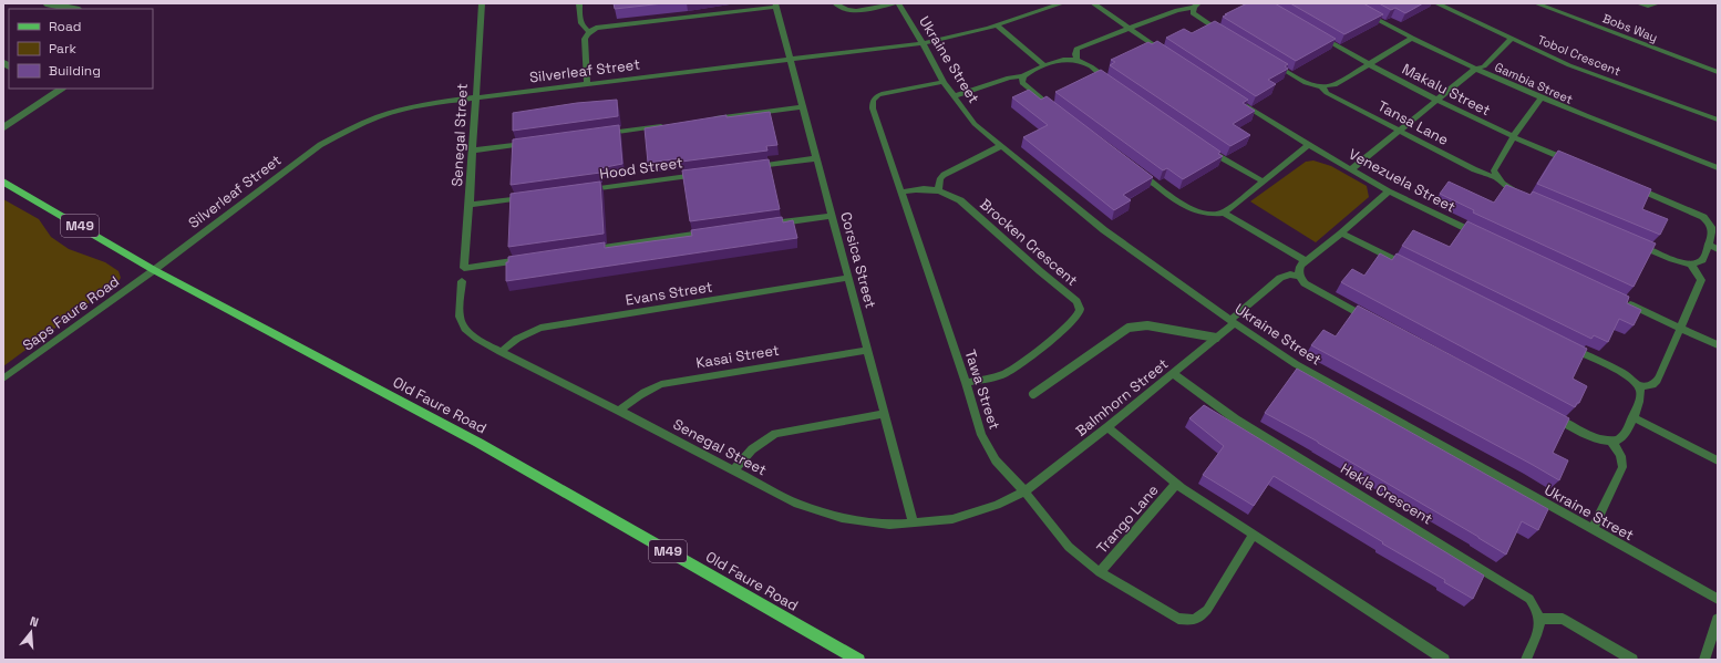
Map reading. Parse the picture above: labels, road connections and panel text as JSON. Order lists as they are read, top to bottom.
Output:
{
  "streets": {
    "main road": ["M49", "Old Faure Road"],
    "street": [
      "Bobs Way",
      "Tobol Crescent",
      "Ukraine Street",
      "Silverleaf Street",
      "Gambia Street",
      "Makalu Street",
      "Tansa Lane",
      "Senegal Street",
      "Hood Street",
      "Venezuela Street",
      "Brocken Crescent",
      "Corsica Street",
      "Evans Street",
      "Saps Faure Road",
      "Kasai Street",
      "Tawa Street",
      "Balmhorn Street",
      "Hekla Crescent",
      "Trango Lane"
    ]
  },
  "crossings": [
    ["Ukraine Street", "Silverleaf Street"],
    ["Ukraine Street", "Tawa Street"],
    ["Ukraine Street", "Balmhorn Street"],
    ["Silverleaf Street", "Senegal Street"],
    ["Silverleaf Street", "Corsica Street"],
    ["Silverleaf Street", "Saps Faure Road"],
    ["Silverleaf Street", "Old Faure Road"],
    ["Senegal Street", "Corsica Street"],
    ["Senegal Street", "Evans Street"],
    ["Senegal Street", "Kasai Street"],
    ["Senegal Street", "Tawa Street"],
    ["Senegal Street", "Balmhorn Street"],
    ["Brocken Crescent", "Tawa Street"],
    ["Corsica Street", "Evans Street"],
    ["Corsica Street", "Kasai Street"],
    ["Saps Faure Road", "Old Faure Road"],
    ["Tawa Street", "Balmhorn Street"],
    ["Tawa Street", "Trango Lane"],
    ["Balmhorn Street", "Hekla Crescent"]
  ],
  "legend": ["Road", "Park", "Building"],
  "north": "top"
}
